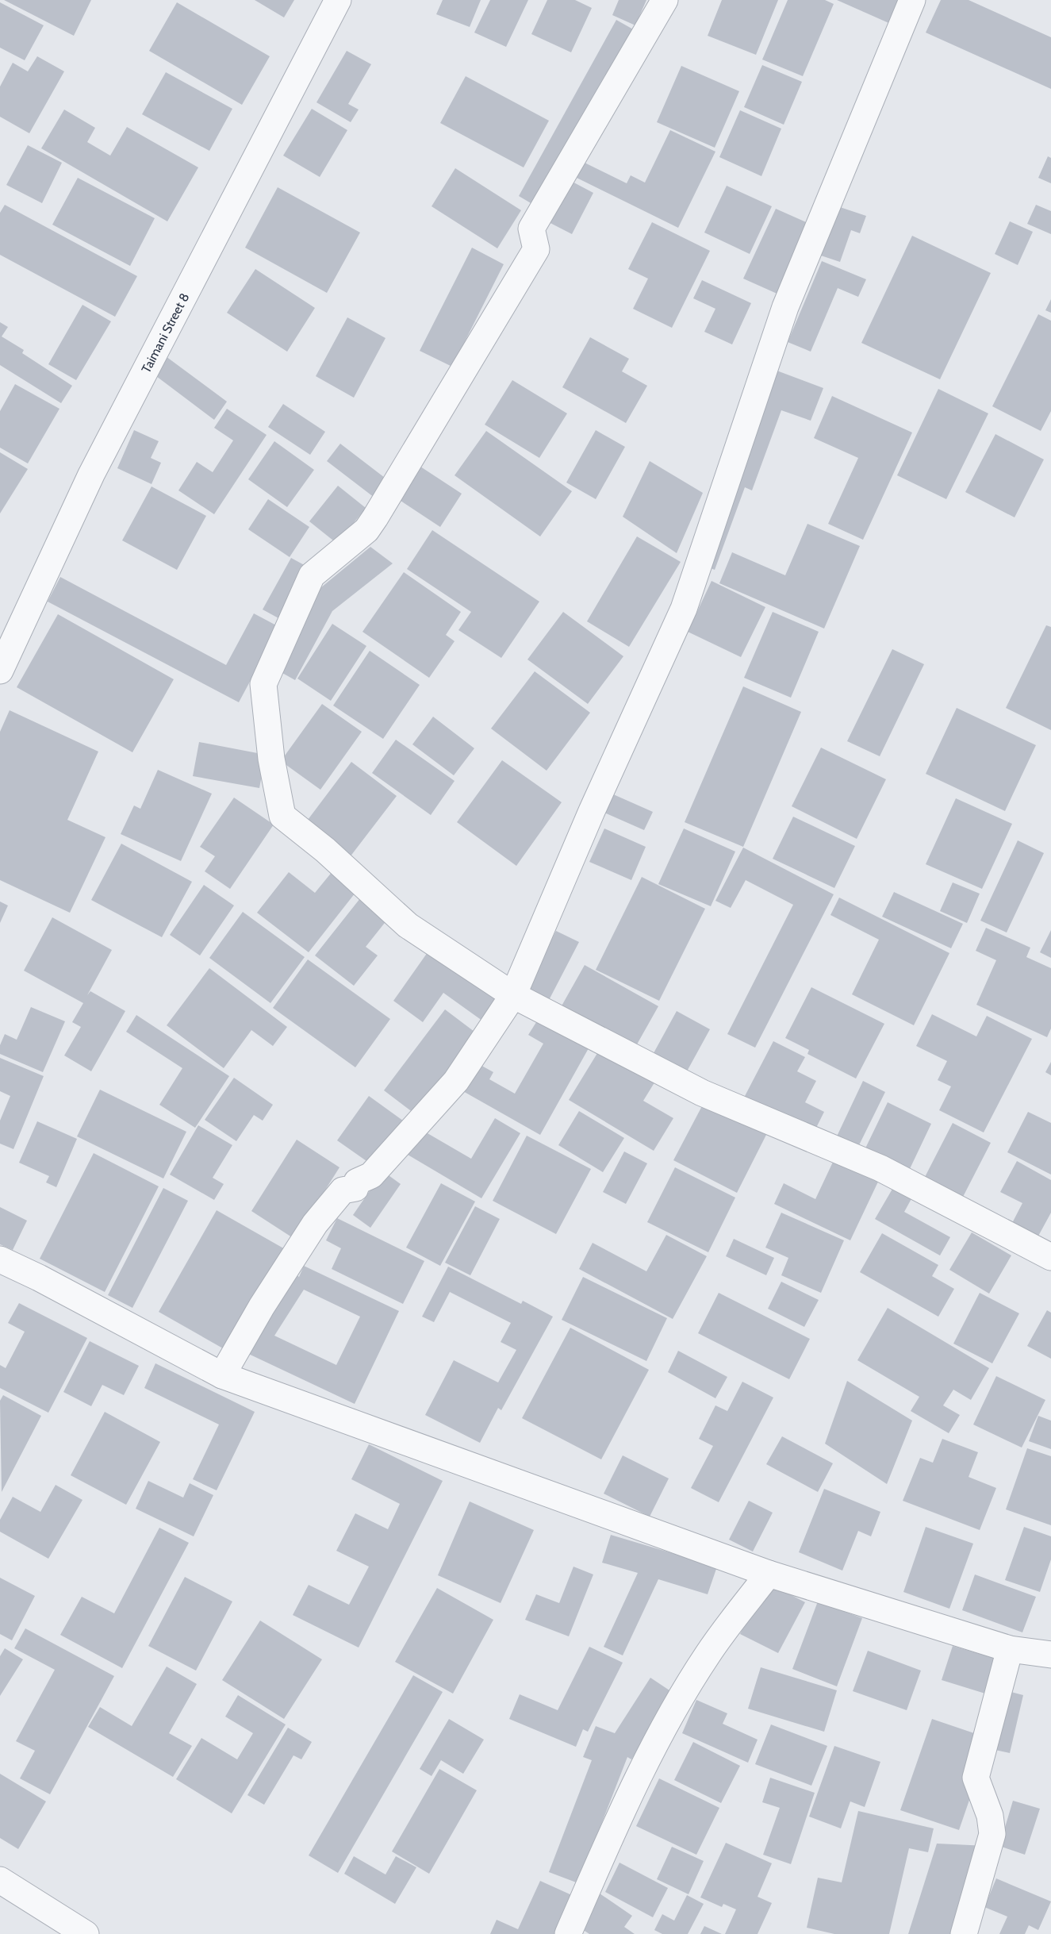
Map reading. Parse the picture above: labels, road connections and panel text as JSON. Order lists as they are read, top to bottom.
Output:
{
  "streets": {
    "street": ["Taimani Street 8"]
  }
}
